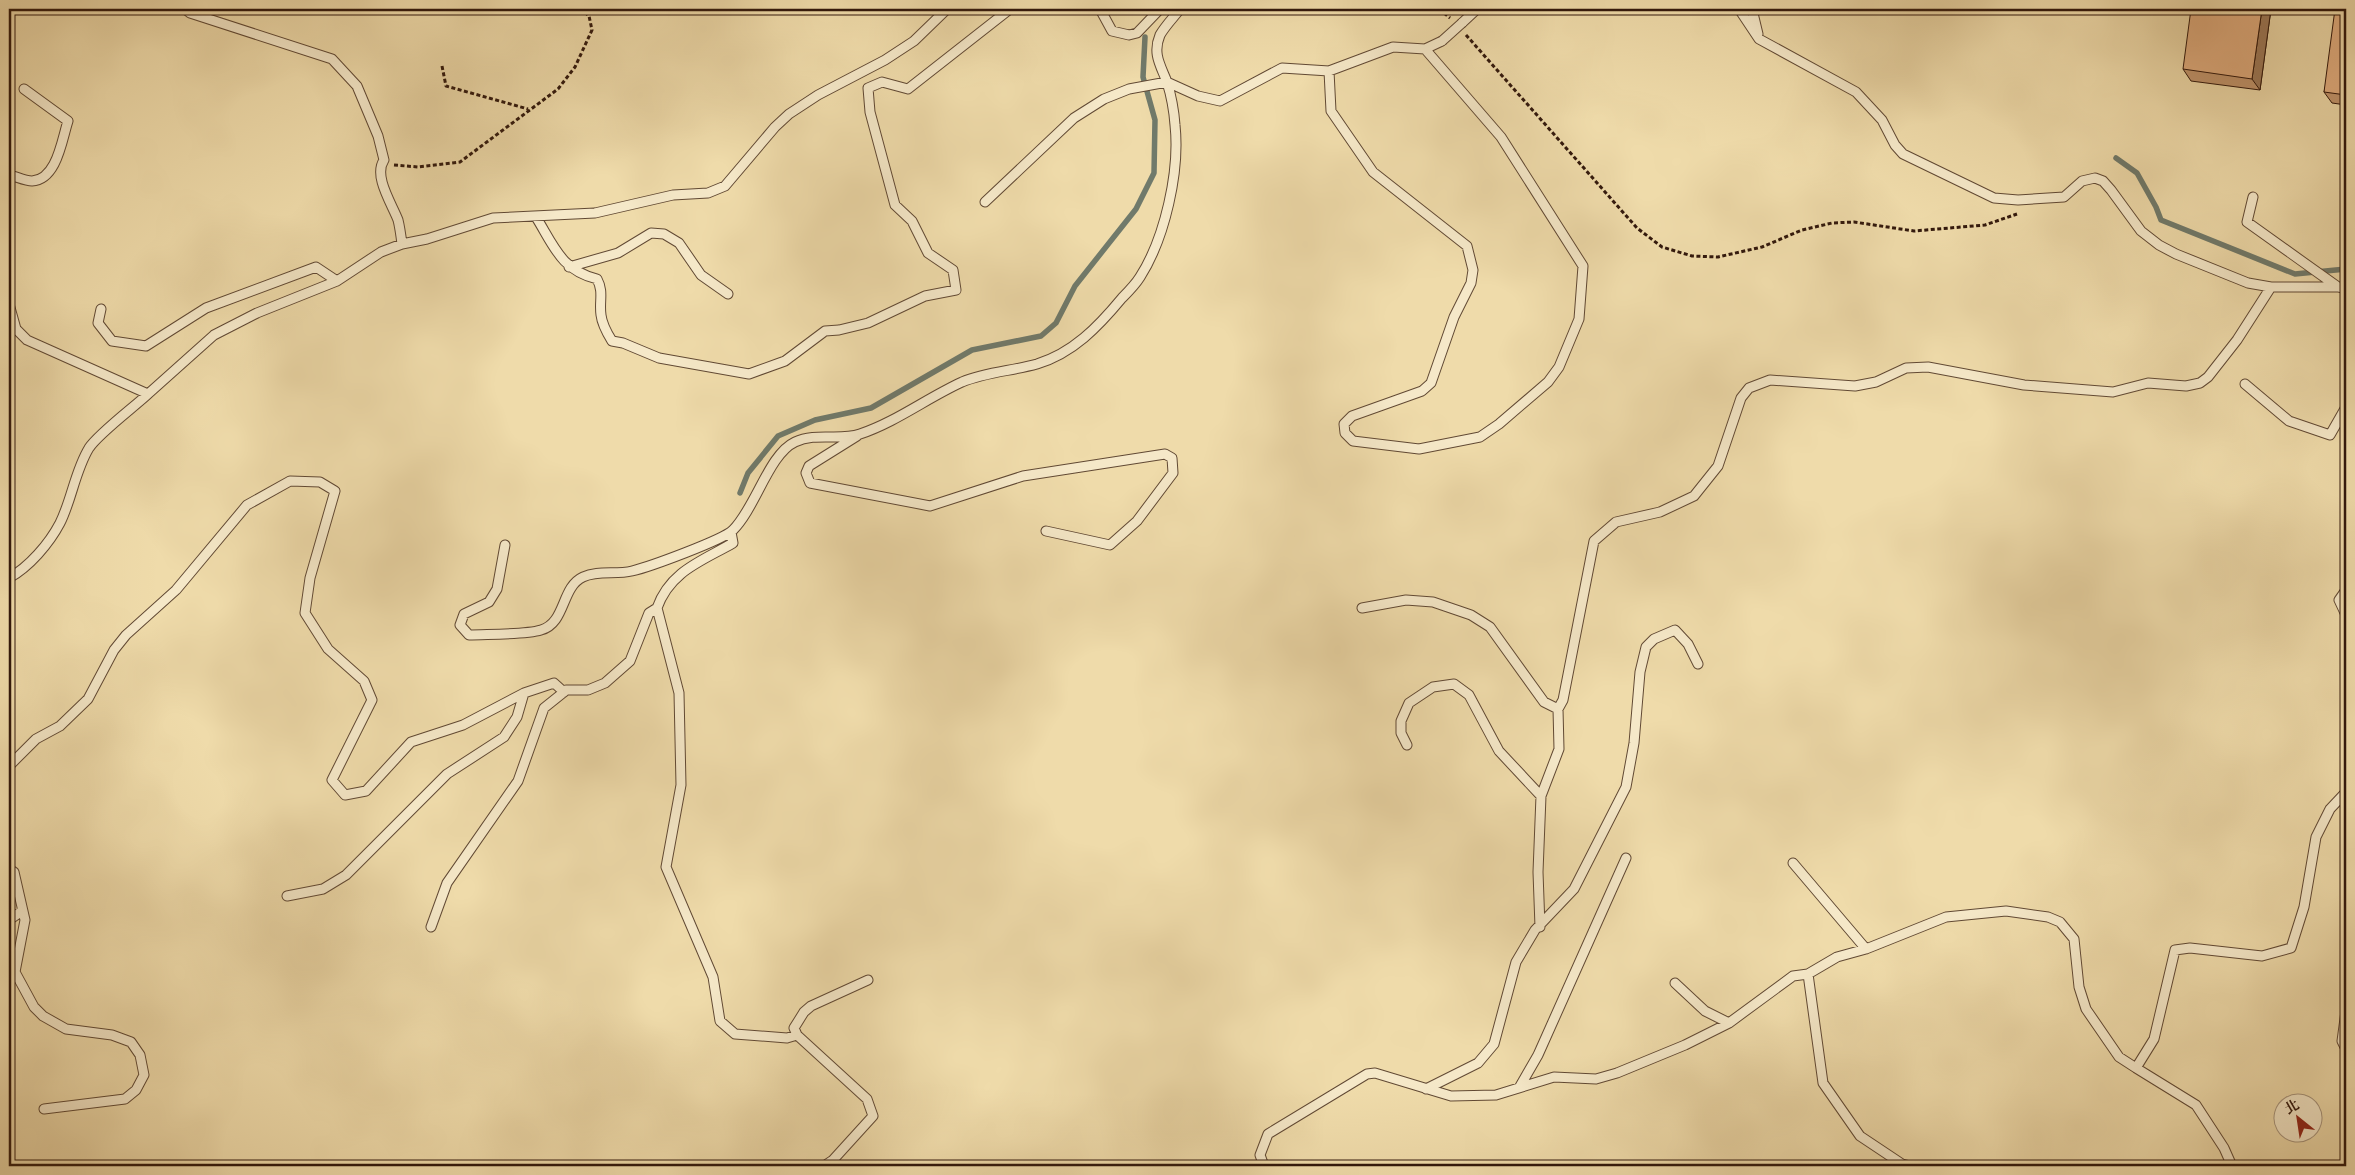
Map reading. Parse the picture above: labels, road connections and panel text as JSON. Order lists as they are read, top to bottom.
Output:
{
  "north": "top left"
}
